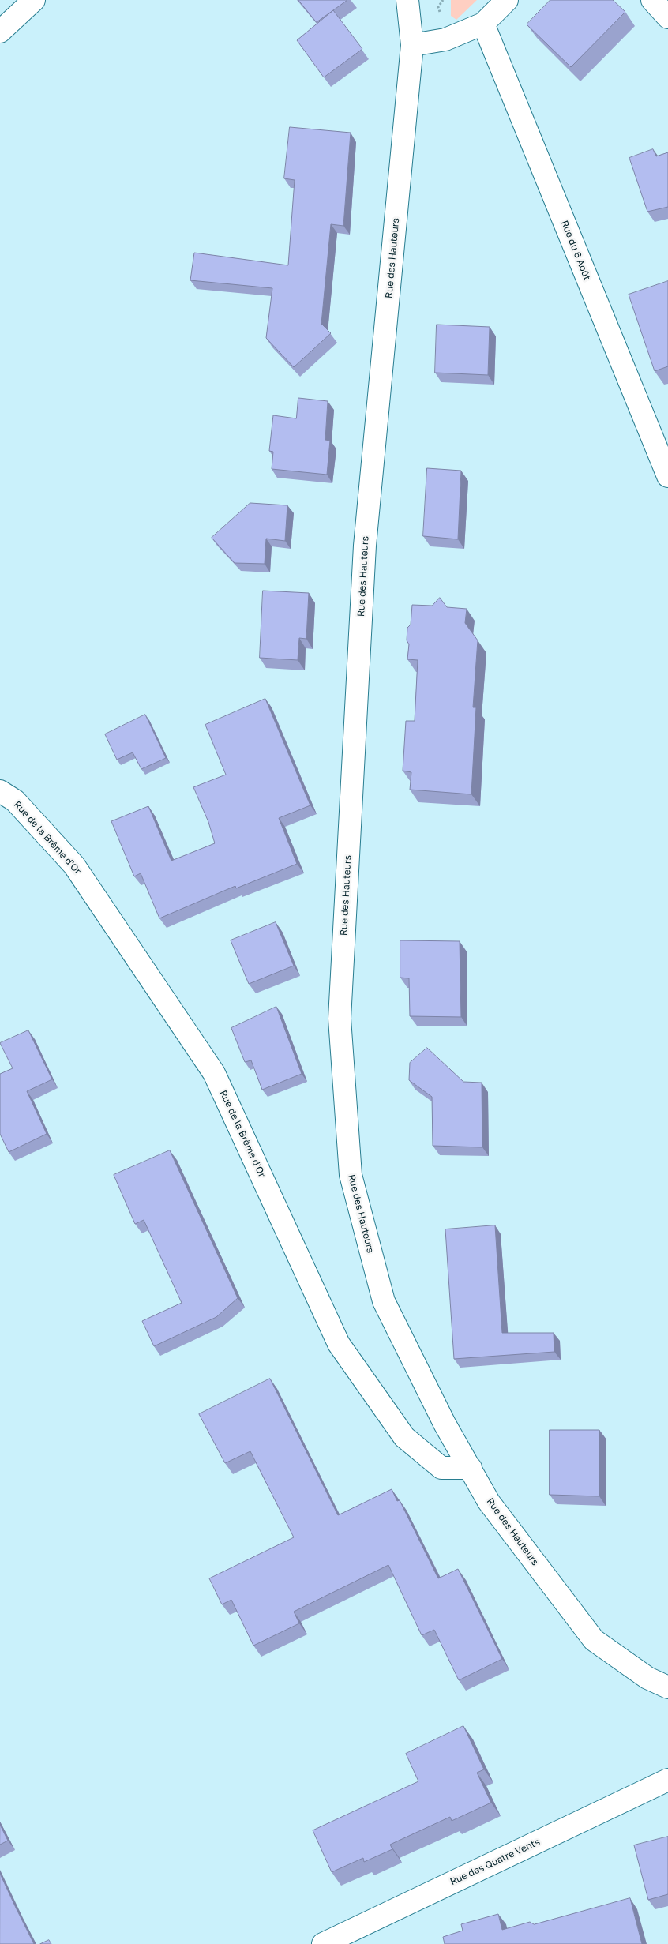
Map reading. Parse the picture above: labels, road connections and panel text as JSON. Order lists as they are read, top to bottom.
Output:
{
  "streets": {
    "street": [
      "Rue du 6 Août",
      "Rue des Hauteurs",
      "Rue de la Brême d'Or",
      "Rue des Quatre Vents"
    ]
  },
  "crossings": [
    ["Rue des Hauteurs", "Rue de la Brême d'Or"]
  ]
}
